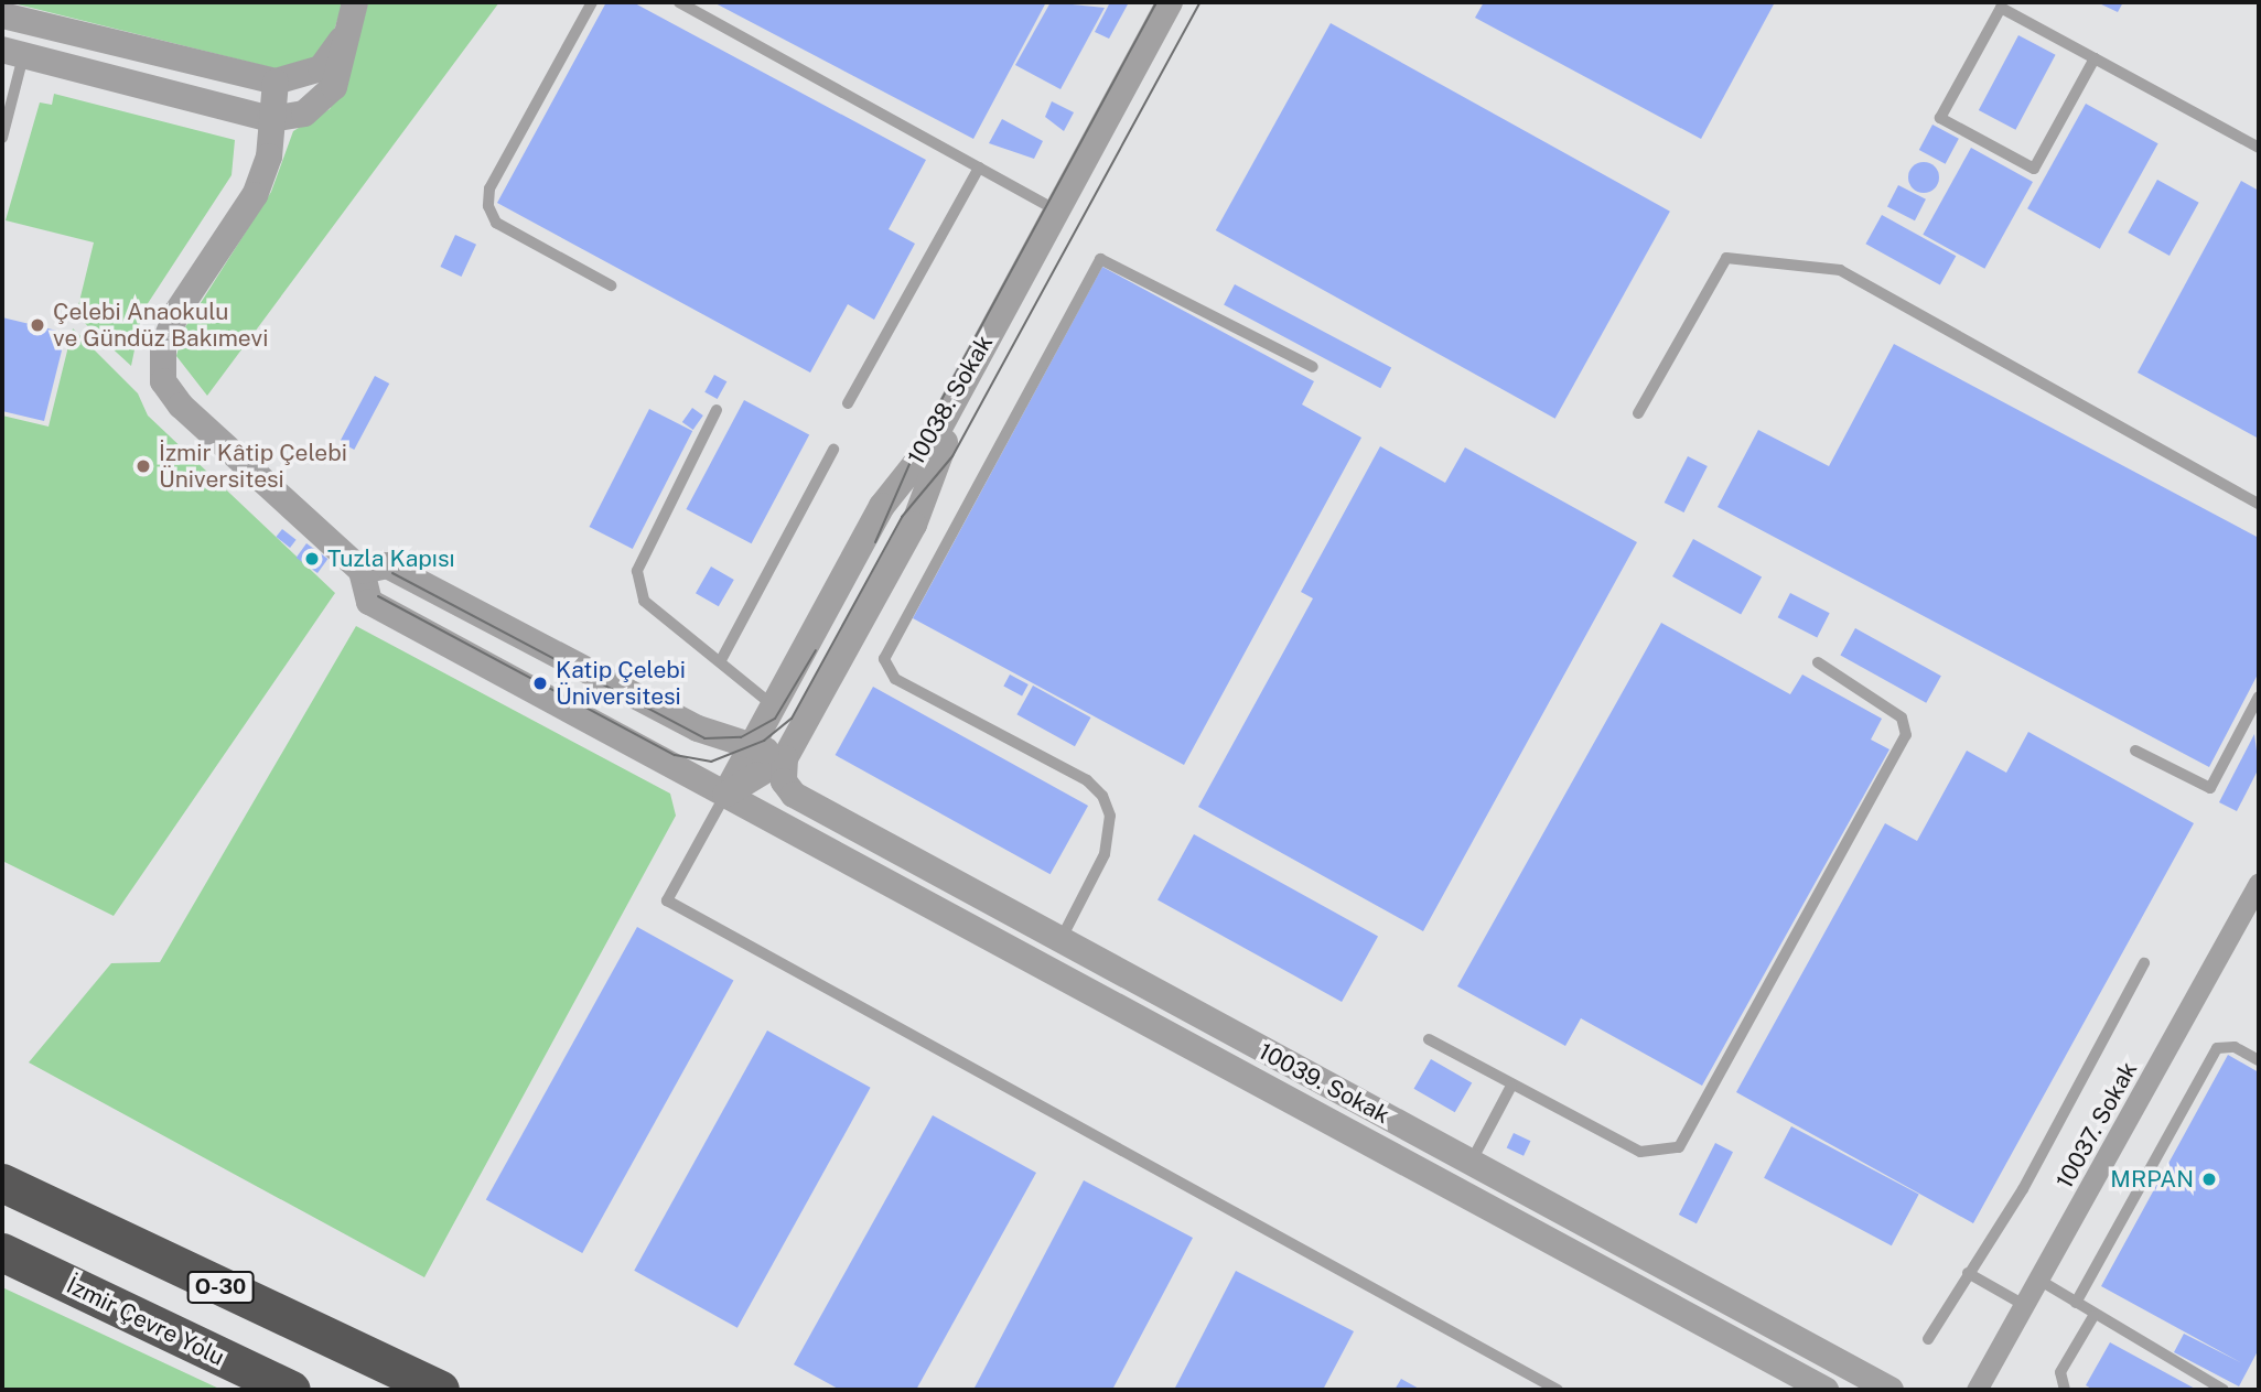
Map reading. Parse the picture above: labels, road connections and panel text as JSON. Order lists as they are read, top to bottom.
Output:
{
  "streets": {
    "highway": ["O-30", "İzmir Çevre Yolu"],
    "street": ["10038. Sokak", "10039. Sokak", "10037. Sokak"]
  },
  "crossings": [
    ["10038. Sokak", "10039. Sokak"]
  ],
  "places": [
    "Çelebi Anaokulu ve Gündüz Bakımevi",
    "İzmir Kâtip Çelebi Üniversitesi",
    "Tuzla Kapısı",
    "Katip Çelebi Üniversitesi",
    "MRPAN"
  ]
}
